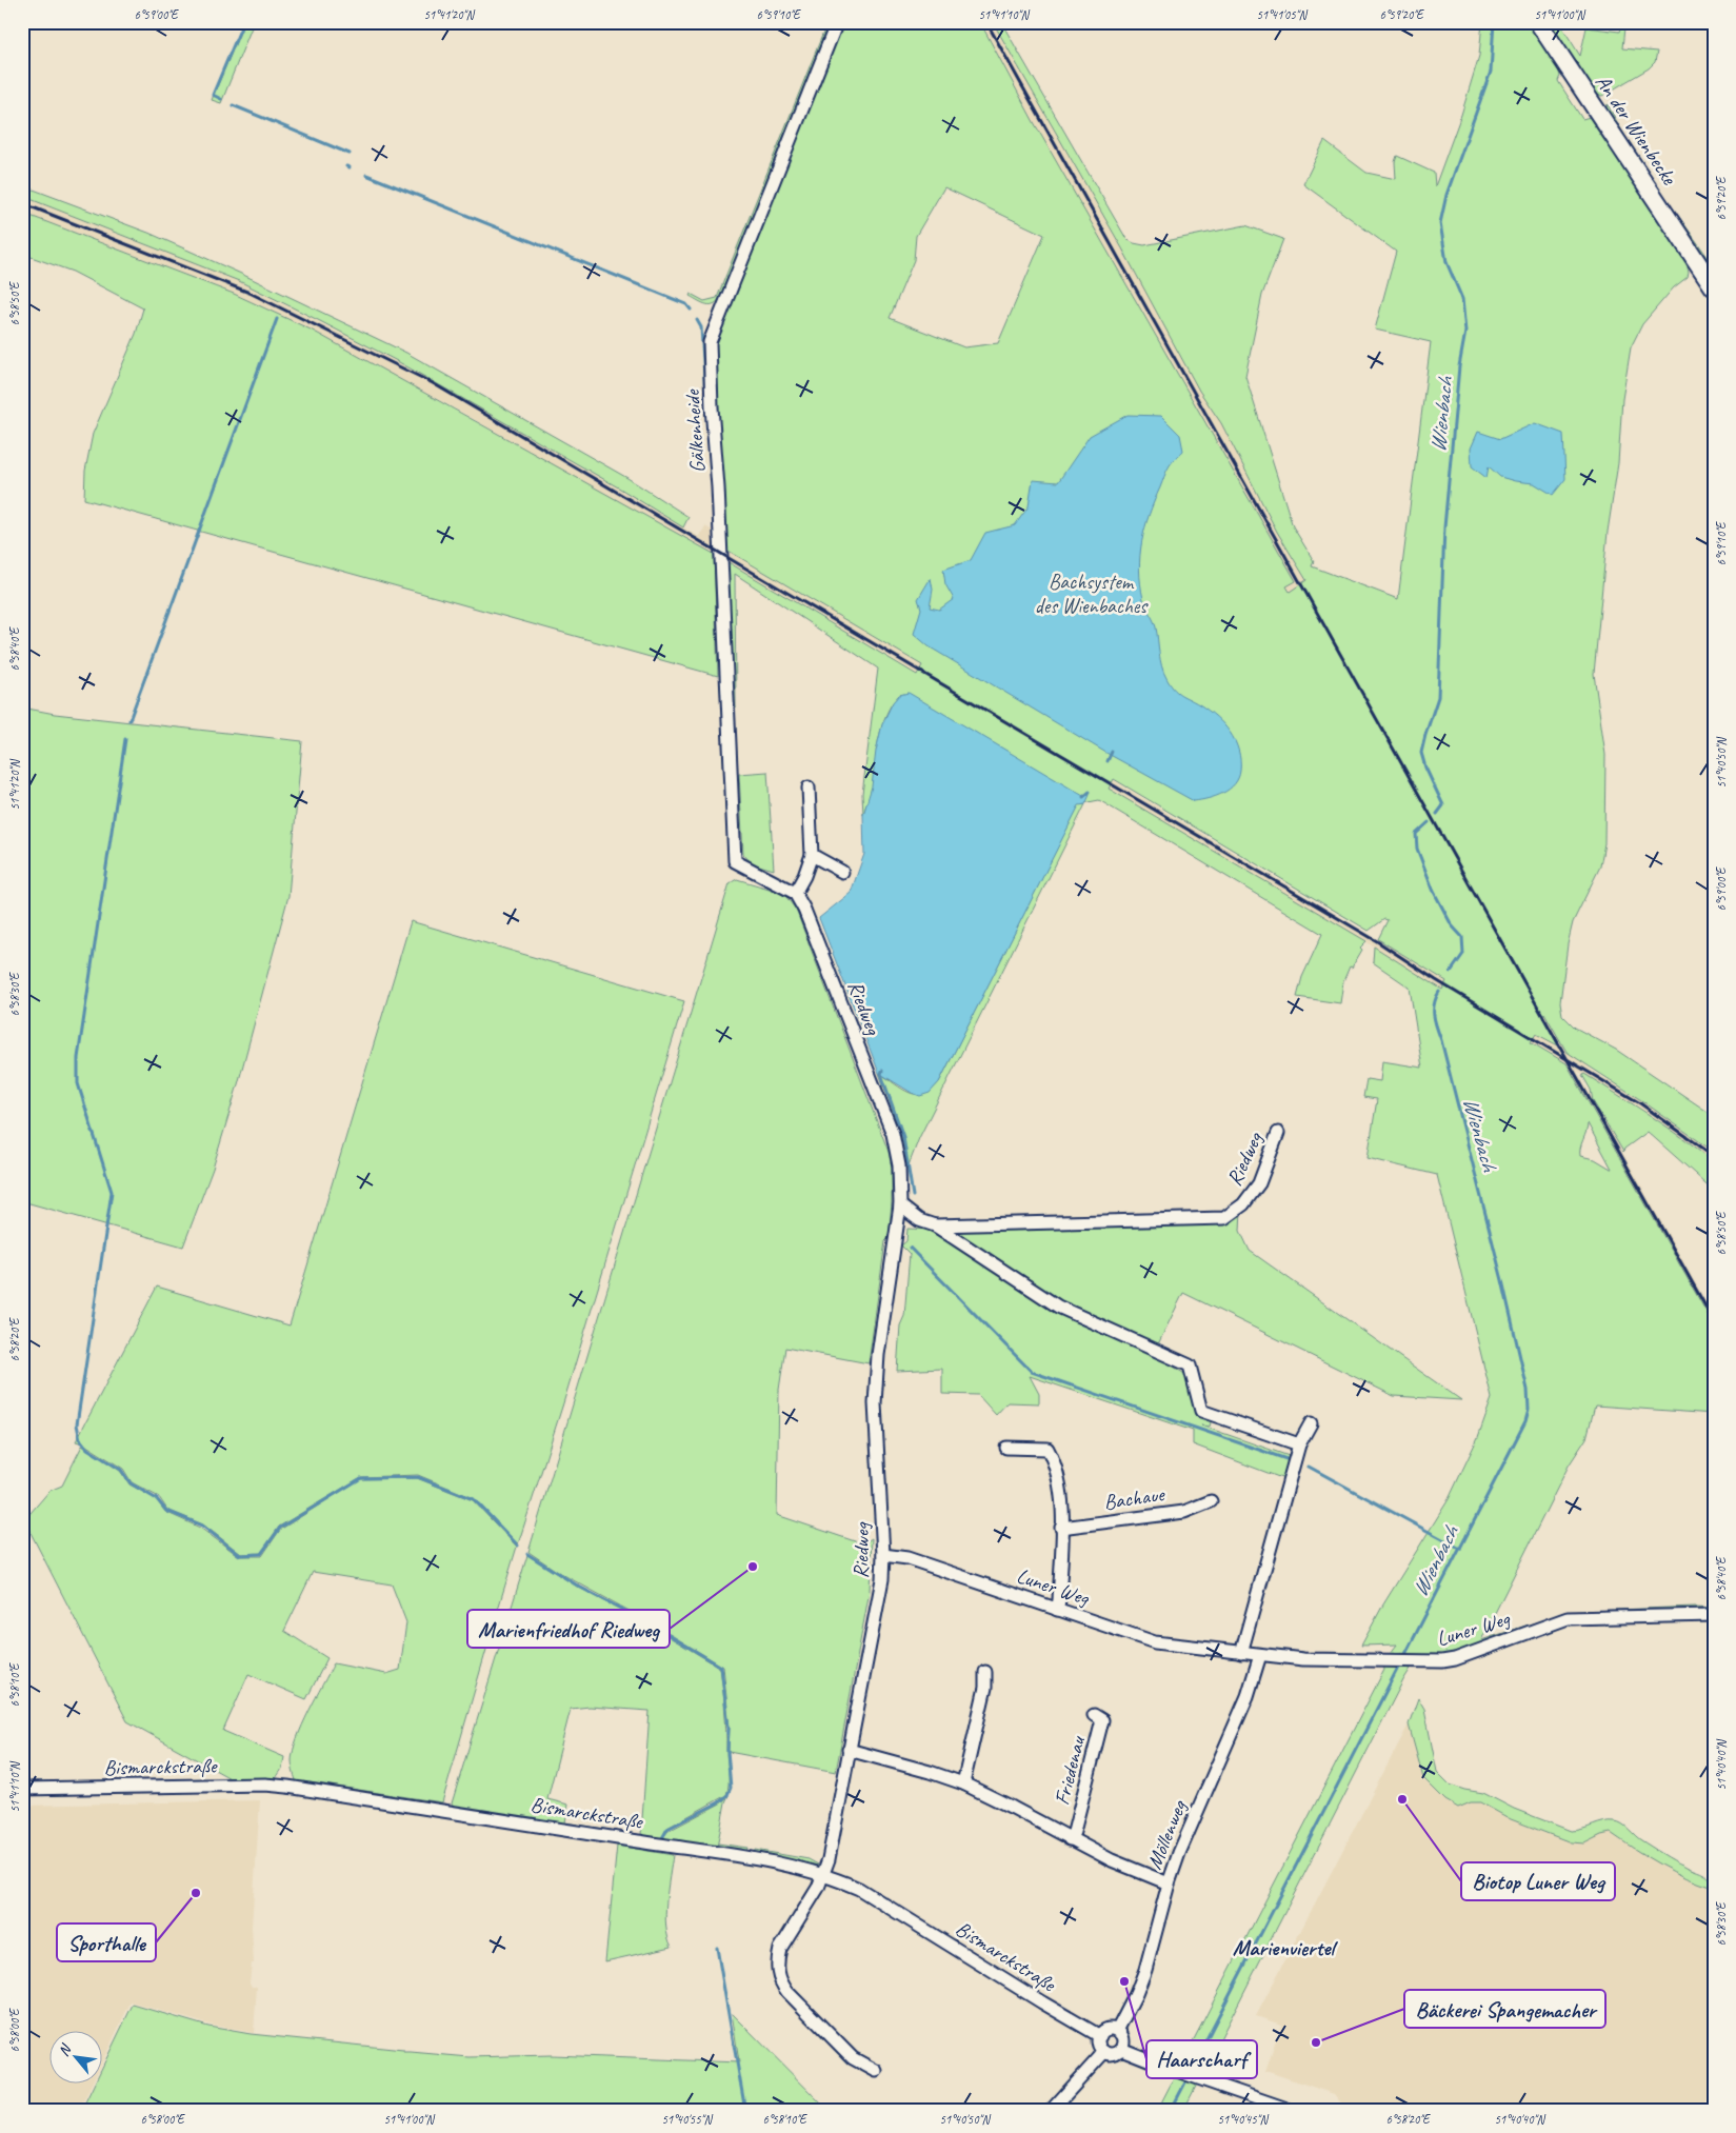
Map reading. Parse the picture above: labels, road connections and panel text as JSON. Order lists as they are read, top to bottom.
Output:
{
  "streets": {
    "street": [
      "An der Wienbecke",
      "Gälkenheide",
      "Riedweg",
      "Bachaue",
      "Luner Weg",
      "Bismarckstraße",
      "Friedenau",
      "Möllenweg"
    ]
  },
  "crossings": [
    ["Gälkenheide", "Riedweg"],
    ["Riedweg", "Luner Weg"],
    ["Riedweg", "Bismarckstraße"],
    ["Riedweg", "Friedenau"],
    ["Luner Weg", "Möllenweg"],
    ["Bismarckstraße", "Möllenweg"],
    ["Friedenau", "Möllenweg"]
  ],
  "districts": ["Marienviertel"],
  "water": ["Wienbach"],
  "parks": ["Bachsystem des Wienbaches"],
  "places": [
    "Marienfriedhof Riedweg",
    "Biotop Luner Weg",
    "Sporthalle",
    "Haarscharf",
    "Bäckerei Spangemacher"
  ],
  "north": "top left",
  "coordinates": [
    "6°59'00\"E",
    "51°41'20\"N",
    "6°59'10\"E",
    "51°41'10\"N",
    "51°41'05\"N",
    "6°59'20\"E",
    "51°41'00\"N",
    "6°58'50\"E",
    "6°58'40\"E",
    "51°40'50\"N",
    "6°58'30\"E",
    "6°58'20\"E",
    "6°58'10\"E",
    "51°40'40\"N",
    "6°58'00\"E",
    "51°40'55\"N",
    "51°40'45\"N"
  ]
}
